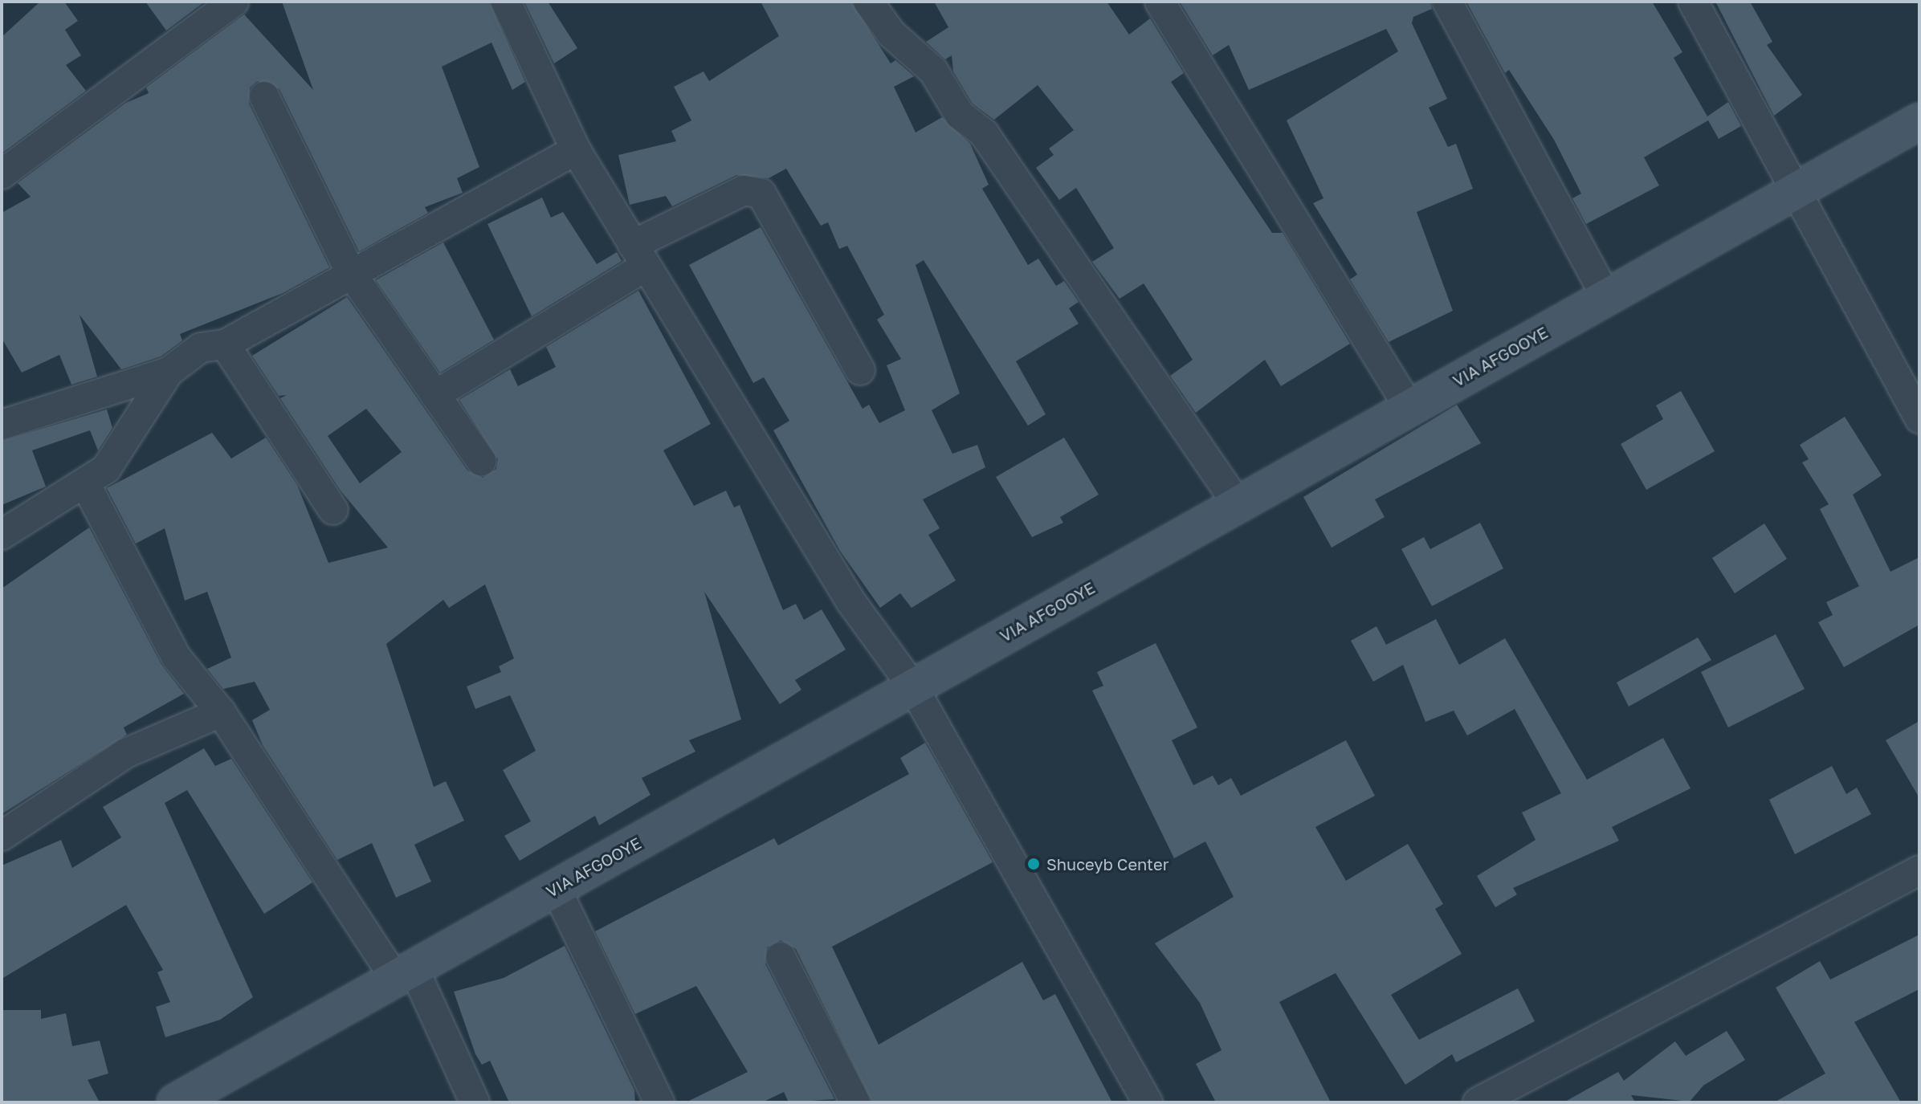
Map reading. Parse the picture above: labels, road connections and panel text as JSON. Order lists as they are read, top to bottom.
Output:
{
  "streets": {
    "main road": ["VIA AFGOOYE"]
  },
  "places": ["Shuceyb Center"]
}
